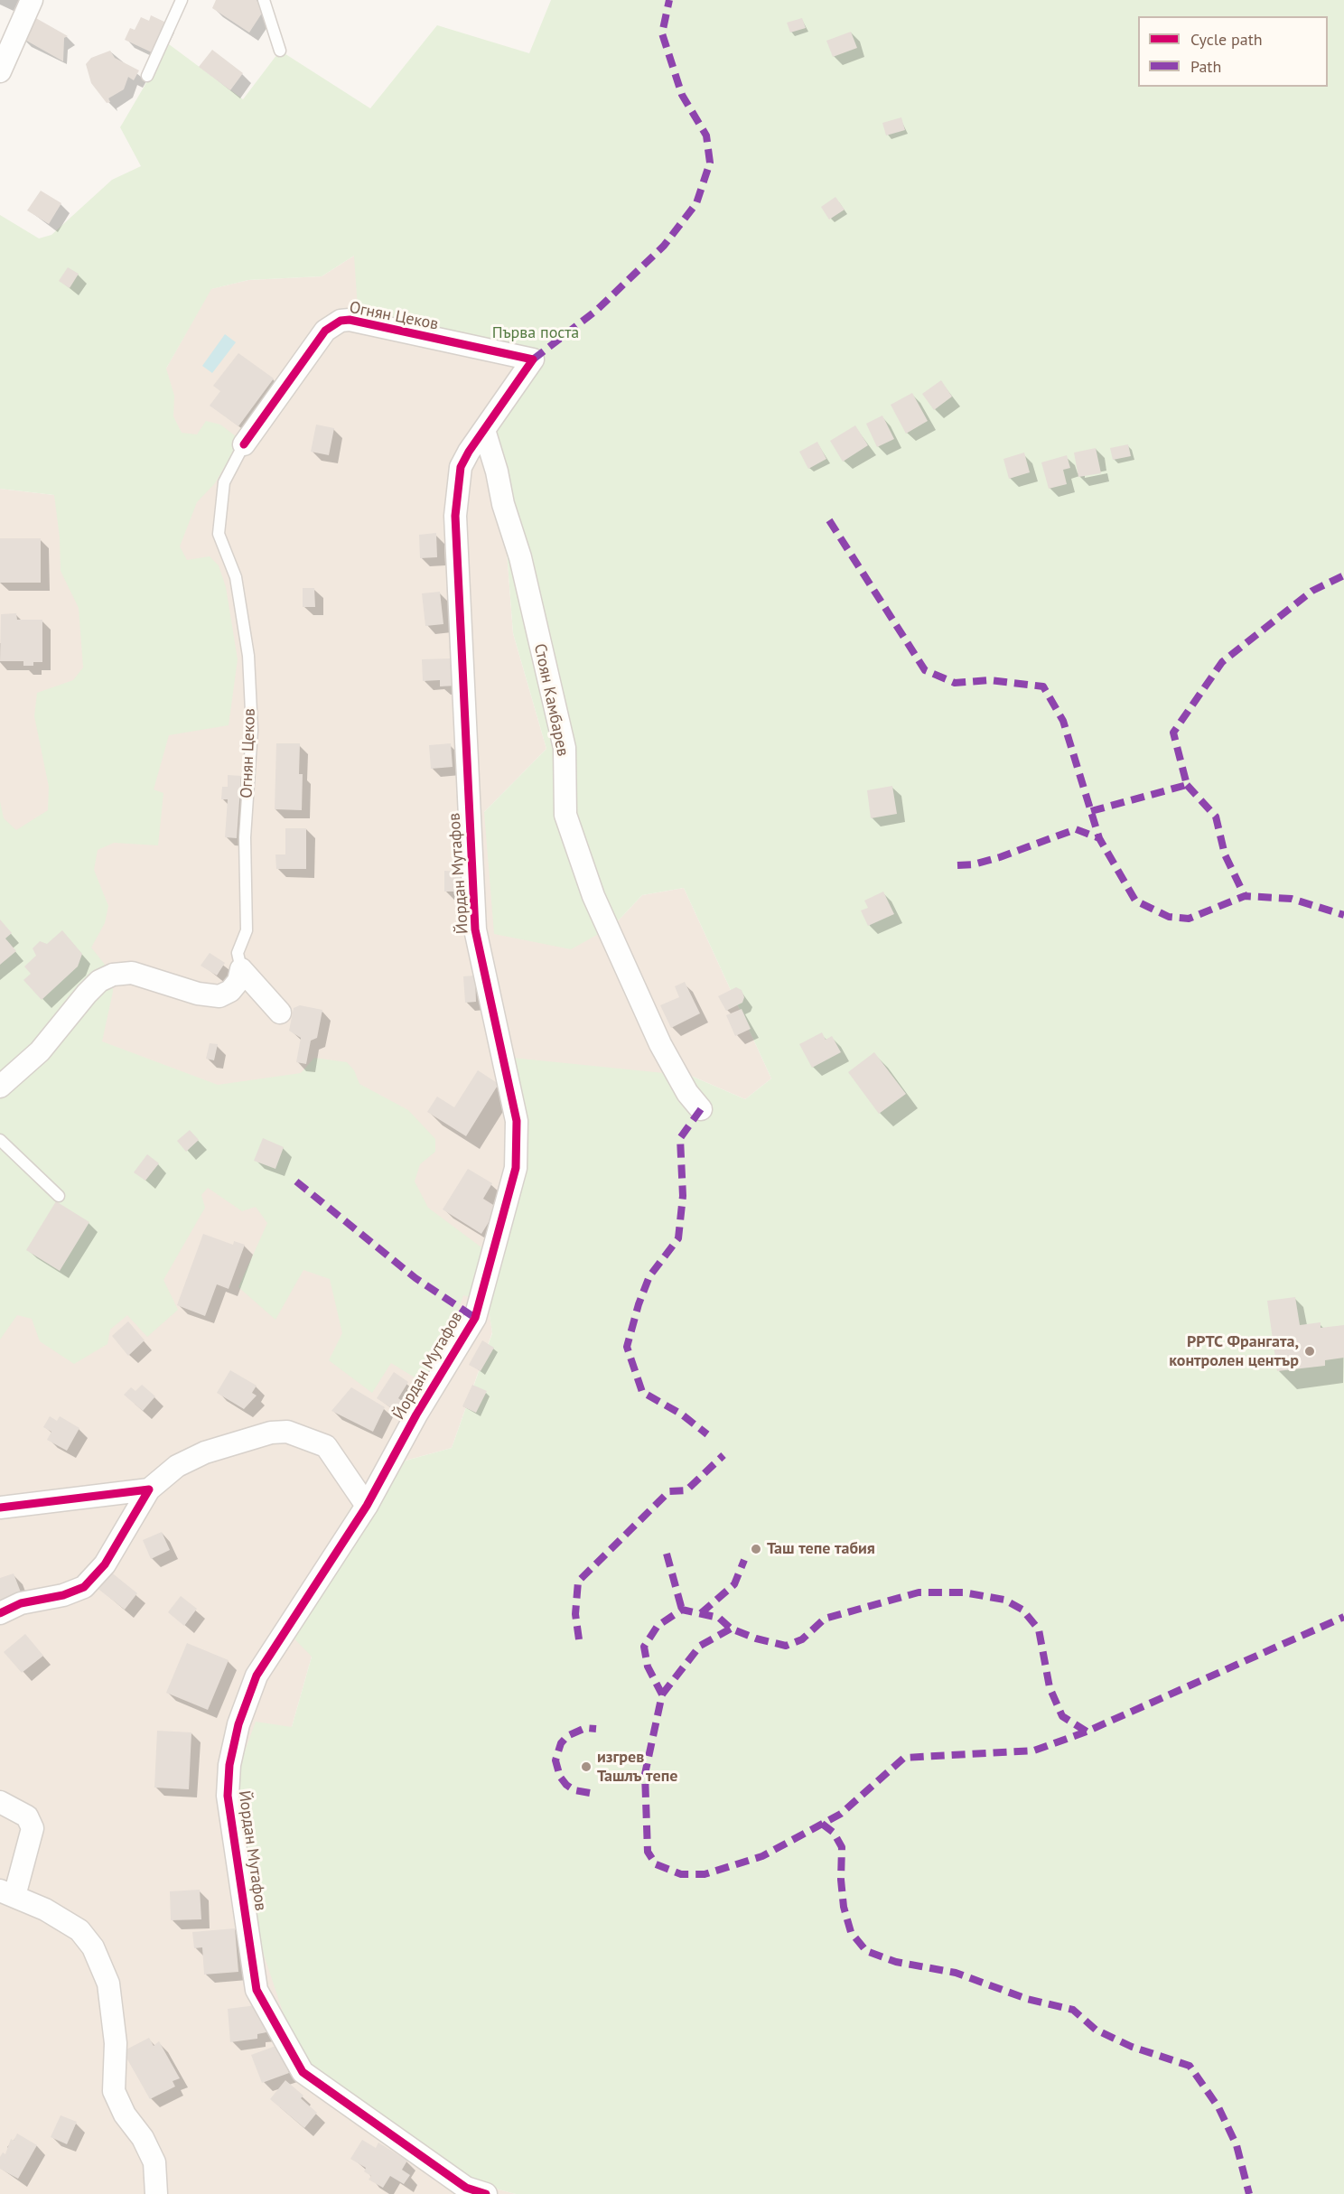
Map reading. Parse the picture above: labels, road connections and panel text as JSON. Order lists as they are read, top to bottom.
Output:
{
  "streets": {
    "street": ["Огнян Цеков", "Стоян Камбарев", "Йордан Мутафов"]
  },
  "crossings": [
    ["Огнян Цеков", "Йордан Мутафов"],
    ["Стоян Камбарев", "Йордан Мутафов"]
  ],
  "parks": ["Първа поста"],
  "places": ["РРТС Франгата, контролен център", "Таш тепе табия", "изгрев Ташлъ тепе"],
  "legend": ["Cycle path", "Path"]
}
